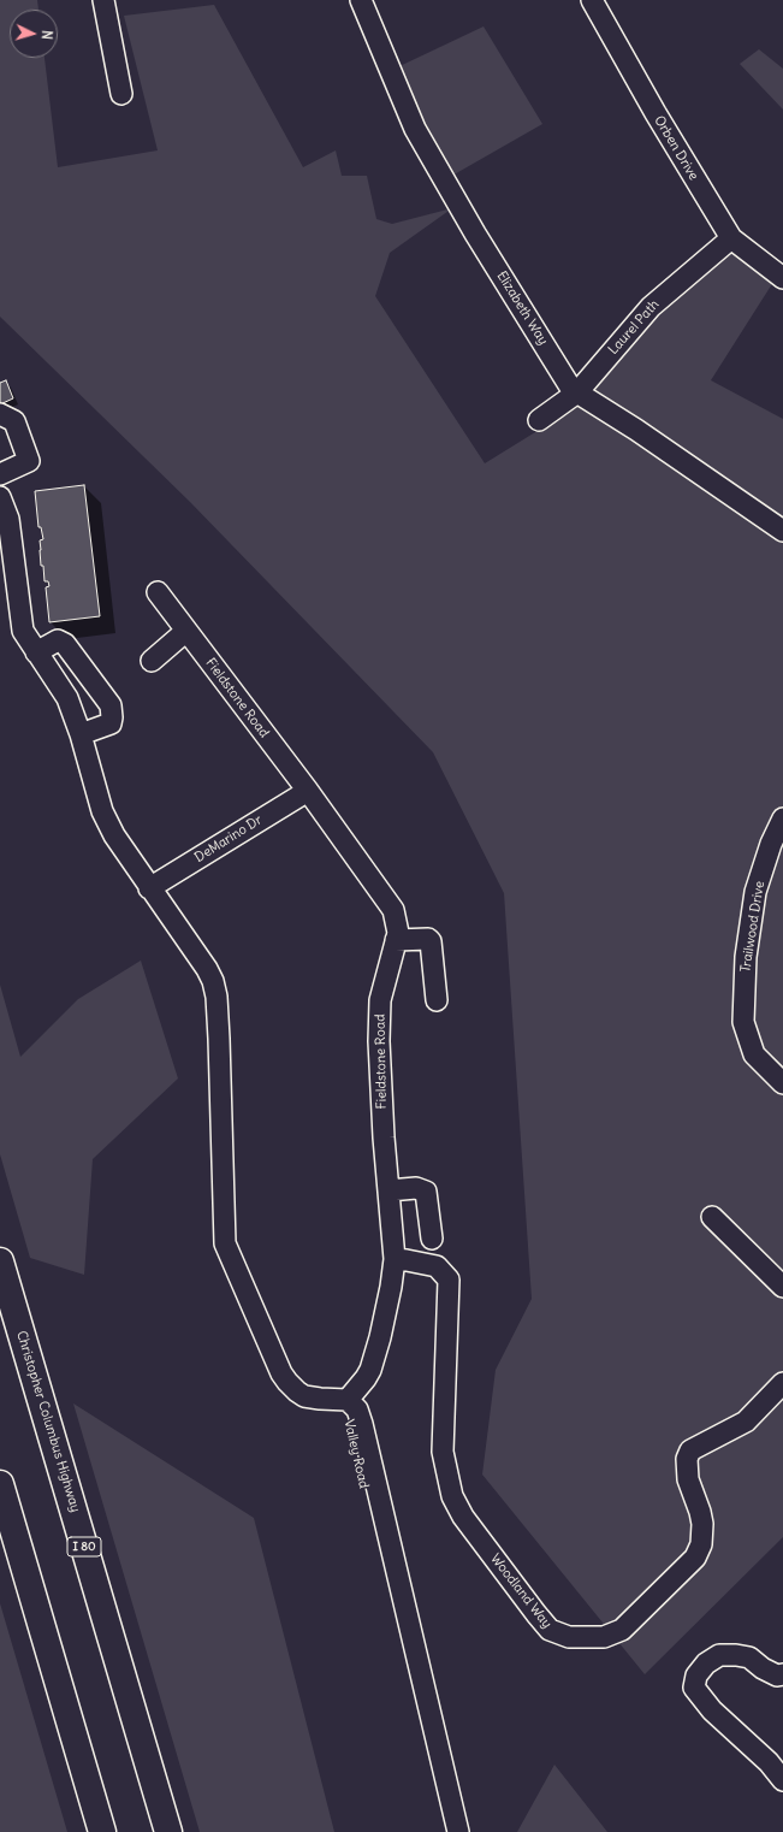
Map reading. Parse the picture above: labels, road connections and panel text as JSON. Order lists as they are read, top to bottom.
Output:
{
  "streets": {
    "highway": ["Christopher Columbus Highway", "I 80"],
    "street": [
      "Orben Drive",
      "Elizabeth Way",
      "Laurel Path",
      "Fieldstone Road",
      "DeMarino Dr",
      "Trailwood Drive",
      "Valley Road",
      "Woodland Way"
    ]
  },
  "crossings": [
    ["Orben Drive", "Laurel Path"],
    ["Elizabeth Way", "Laurel Path"],
    ["Fieldstone Road", "DeMarino Dr"],
    ["Fieldstone Road", "Valley Road"],
    ["Fieldstone Road", "Woodland Way"]
  ],
  "north": "right"
}
